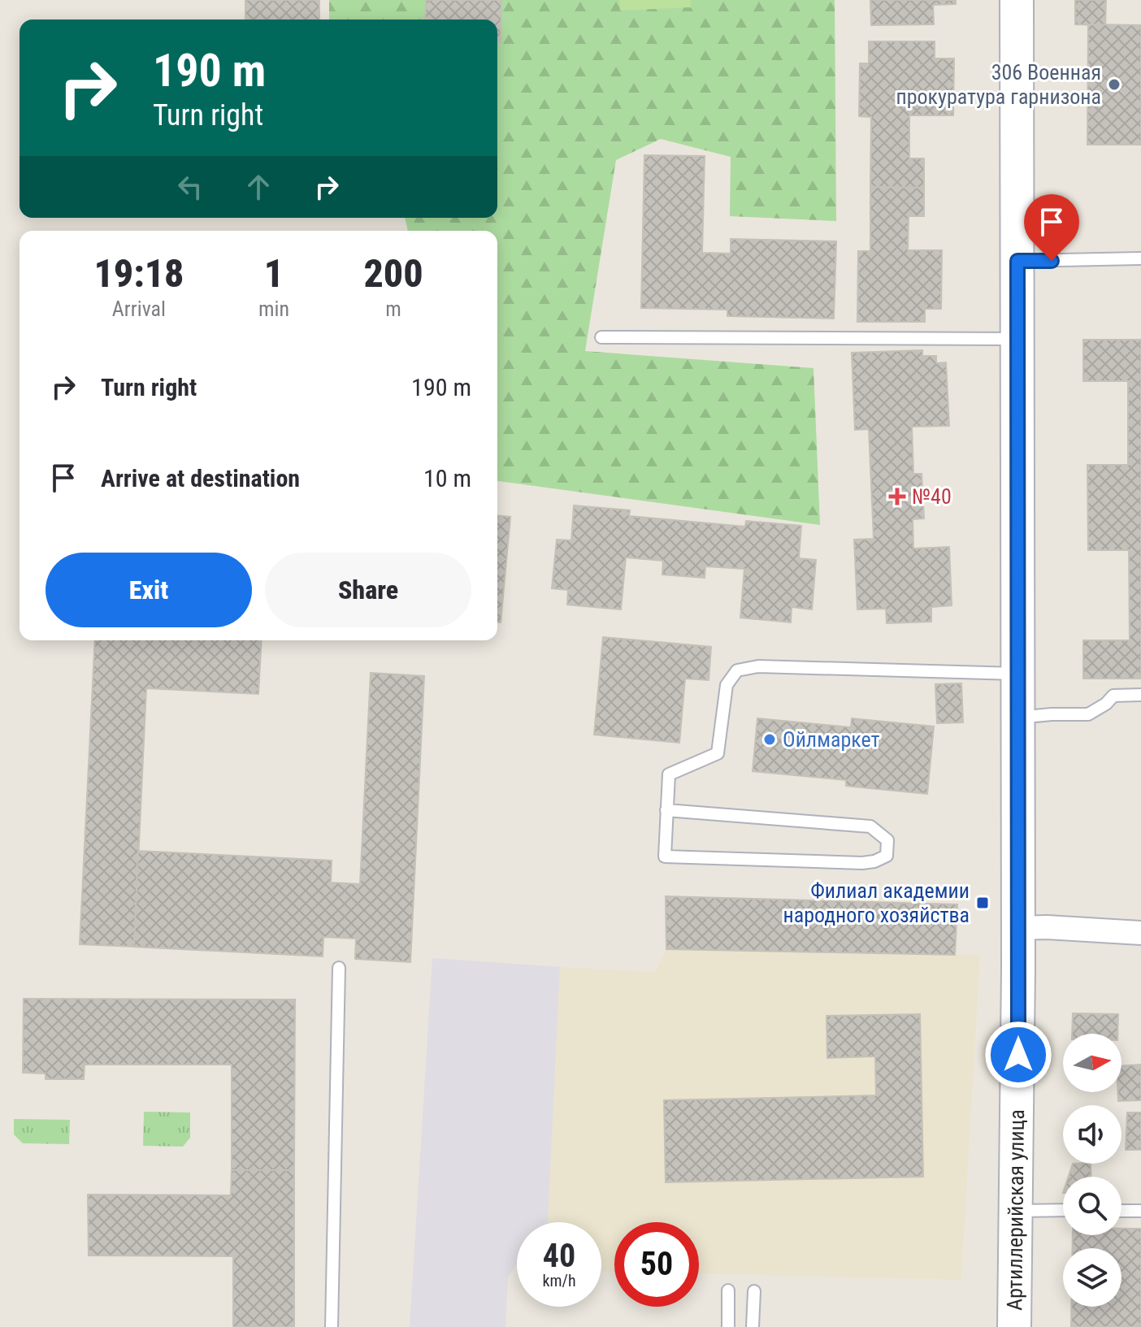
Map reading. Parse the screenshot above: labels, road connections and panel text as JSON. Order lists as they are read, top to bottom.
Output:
{
  "streets": {
    "main road": ["Артиллерийская улица"]
  },
  "places": {
    "other": ["306 Военная прокуратура гарнизона", "Ойлмаркет"],
    "health": ["№40"],
    "transit": ["Филиал академии народного хозяйства"]
  },
  "north": "right",
  "page": {
    "turn": ["190 m", "Turn right"],
    "eta": [
      "19:18",
      "Arrival",
      "1",
      "min",
      "200",
      "m"
    ],
    "list": [
      {
        "name": "Turn right",
        "value": "190 m"
      },
      {
        "name": "Arrive at destination",
        "value": "10 m"
      }
    ],
    "buttons": ["Exit", "Share"],
    "speed": "40 km/h",
    "limit": "50"
  }
}
